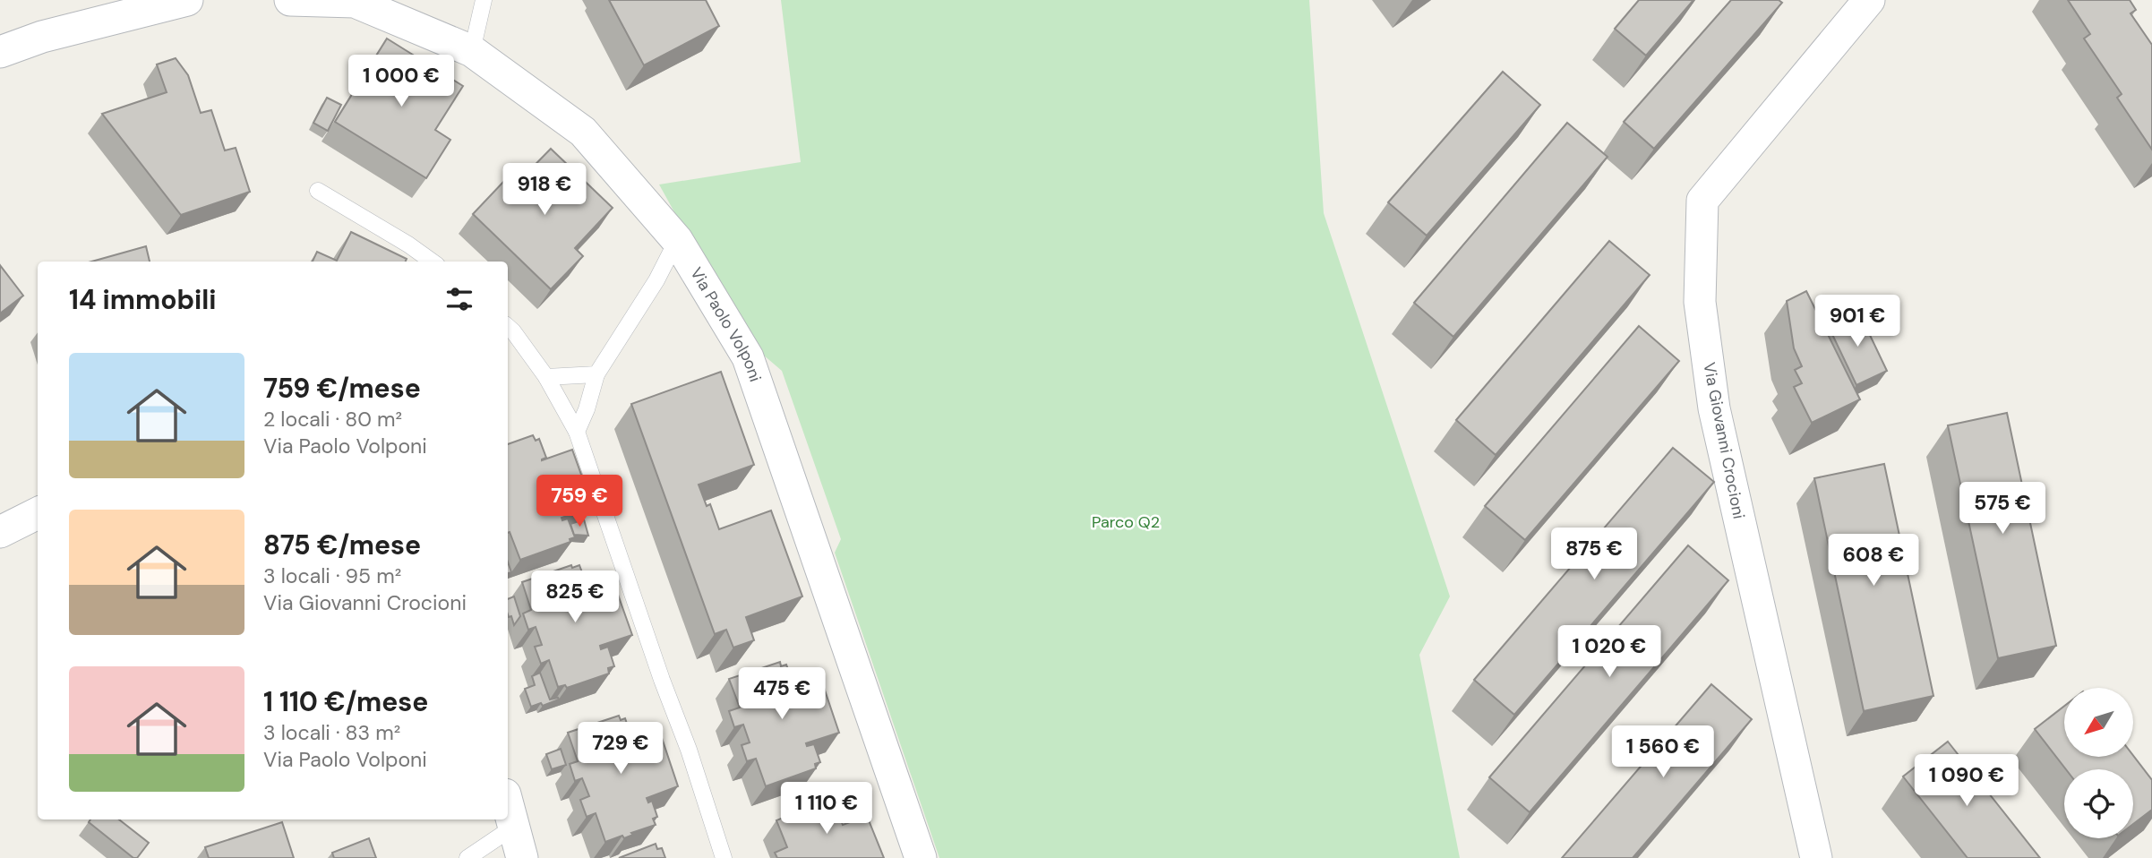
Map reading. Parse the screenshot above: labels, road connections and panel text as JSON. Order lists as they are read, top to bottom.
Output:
{
  "streets": {
    "street": ["Via Paolo Volponi", "Via Giovanni Crocioni"]
  },
  "parks": ["Parco Q2"],
  "north": "bottom left",
  "page": {
    "price": [
      "1 000 €",
      "918 €",
      "901 €",
      "759 €",
      "575 €",
      "875 €",
      "608 €",
      "825 €",
      "1 020 €",
      "475 €",
      "729 €",
      "1 560 €",
      "1 090 €",
      "1 110 €"
    ],
    "heading": "14 immobili",
    "list": [
      {
        "name": "759 €/mese",
        "note": "2 locali · 80 m² · Via Paolo Volponi"
      },
      {
        "name": "875 €/mese",
        "note": "3 locali · 95 m² · Via Giovanni Crocioni"
      },
      {
        "name": "1 110 €/mese",
        "note": "3 locali · 83 m² · Via Paolo Volponi"
      }
    ]
  }
}
